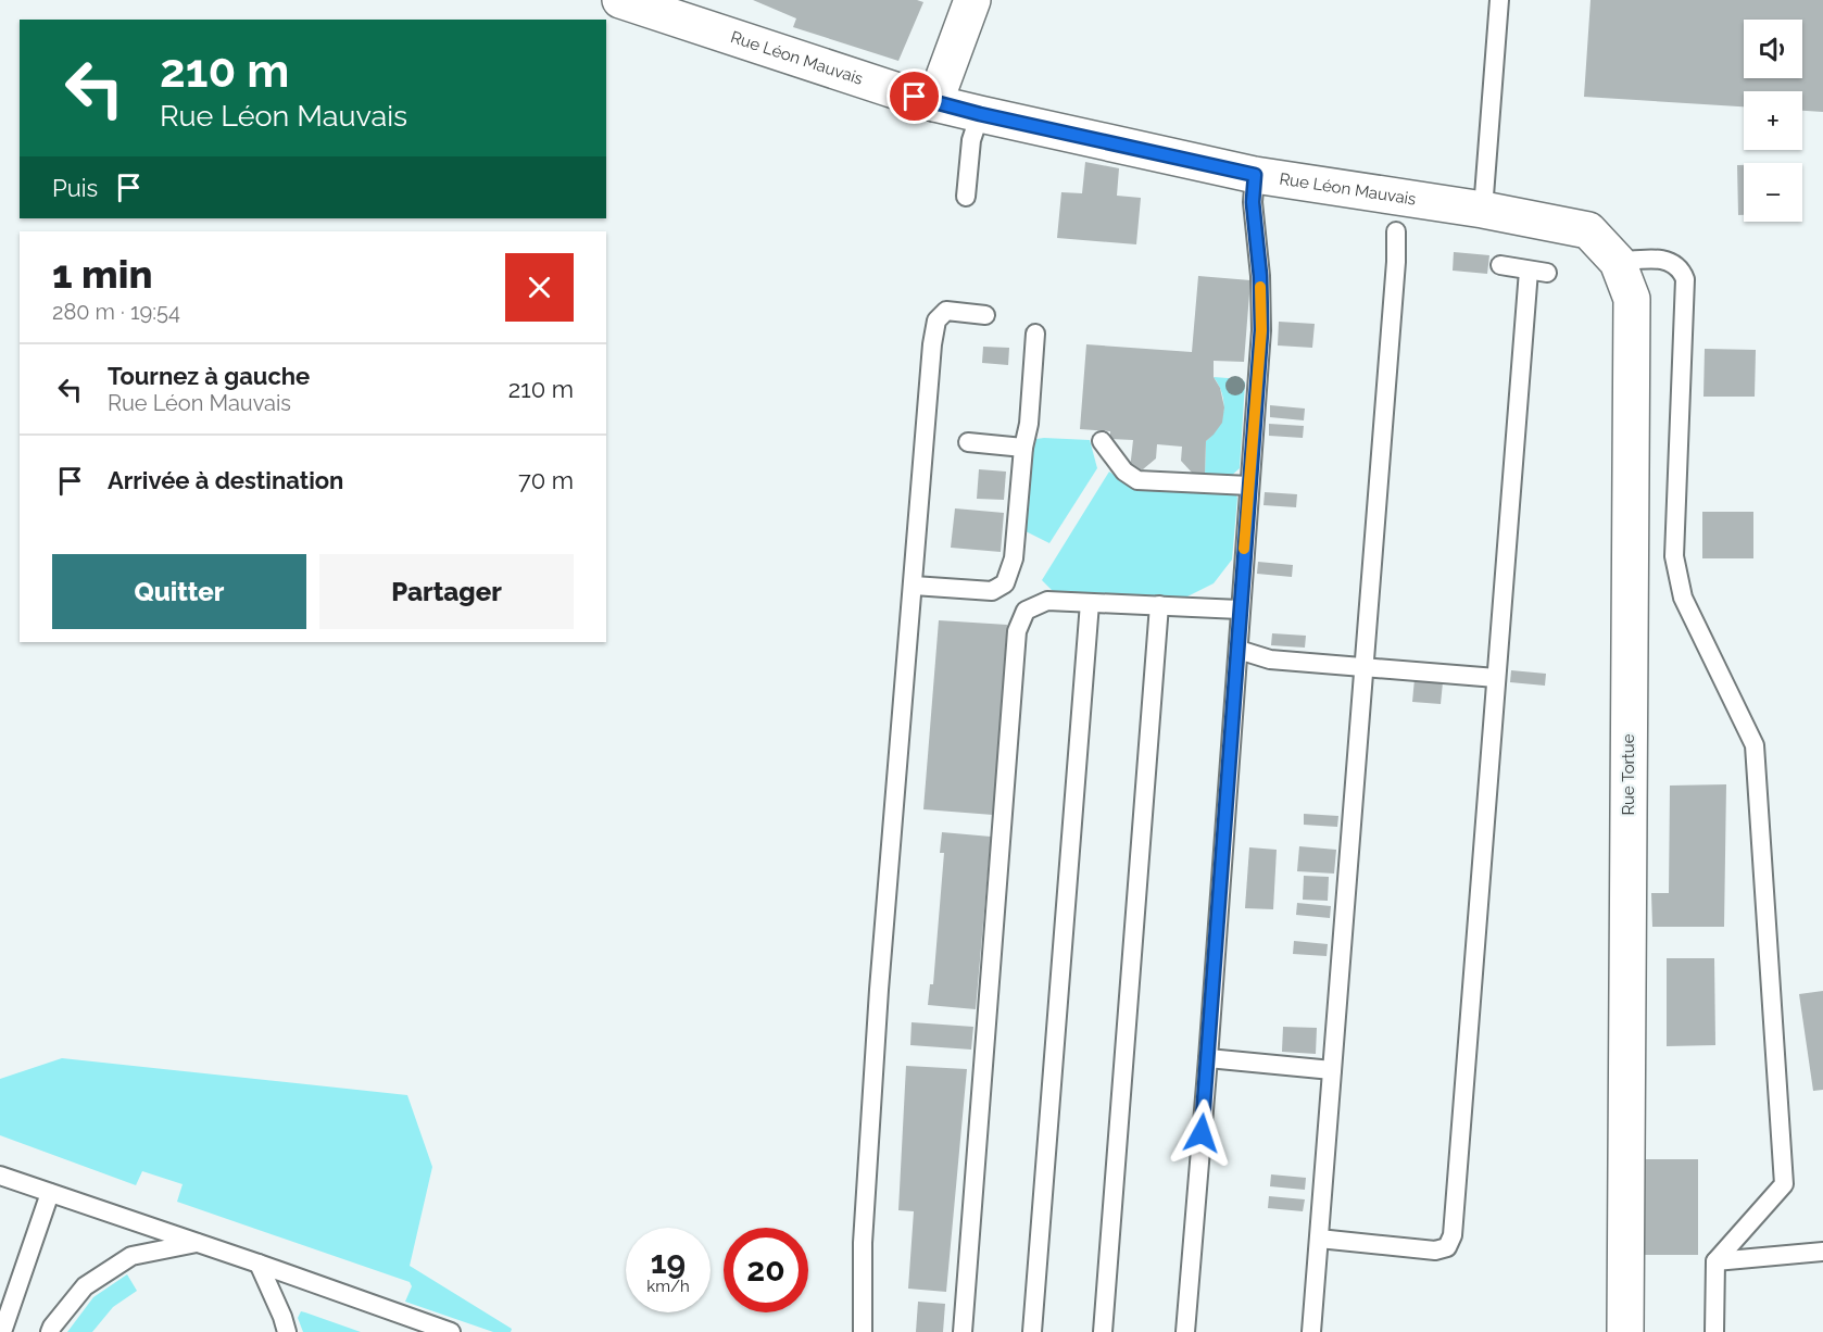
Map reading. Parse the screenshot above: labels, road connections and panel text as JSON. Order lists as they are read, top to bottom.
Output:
{
  "streets": {
    "street": ["Rue Léon Mauvais", "Rue Tortue"]
  },
  "crossings": [
    ["Rue Léon Mauvais", "Rue Tortue"]
  ],
  "page": {
    "map_buttons": ["+", "−"],
    "turn": ["210 m", "Rue Léon Mauvais"],
    "then": "Puis",
    "heading": ["1 min", "280 m · 19:54"],
    "list": [
      {
        "name": "Tournez à gauche",
        "note": "Rue Léon Mauvais",
        "value": "210 m"
      },
      {
        "name": "Arrivée à destination",
        "value": "70 m"
      }
    ],
    "buttons": ["Quitter", "Partager"],
    "speed": "19 km/h",
    "limit": "20"
  }
}
